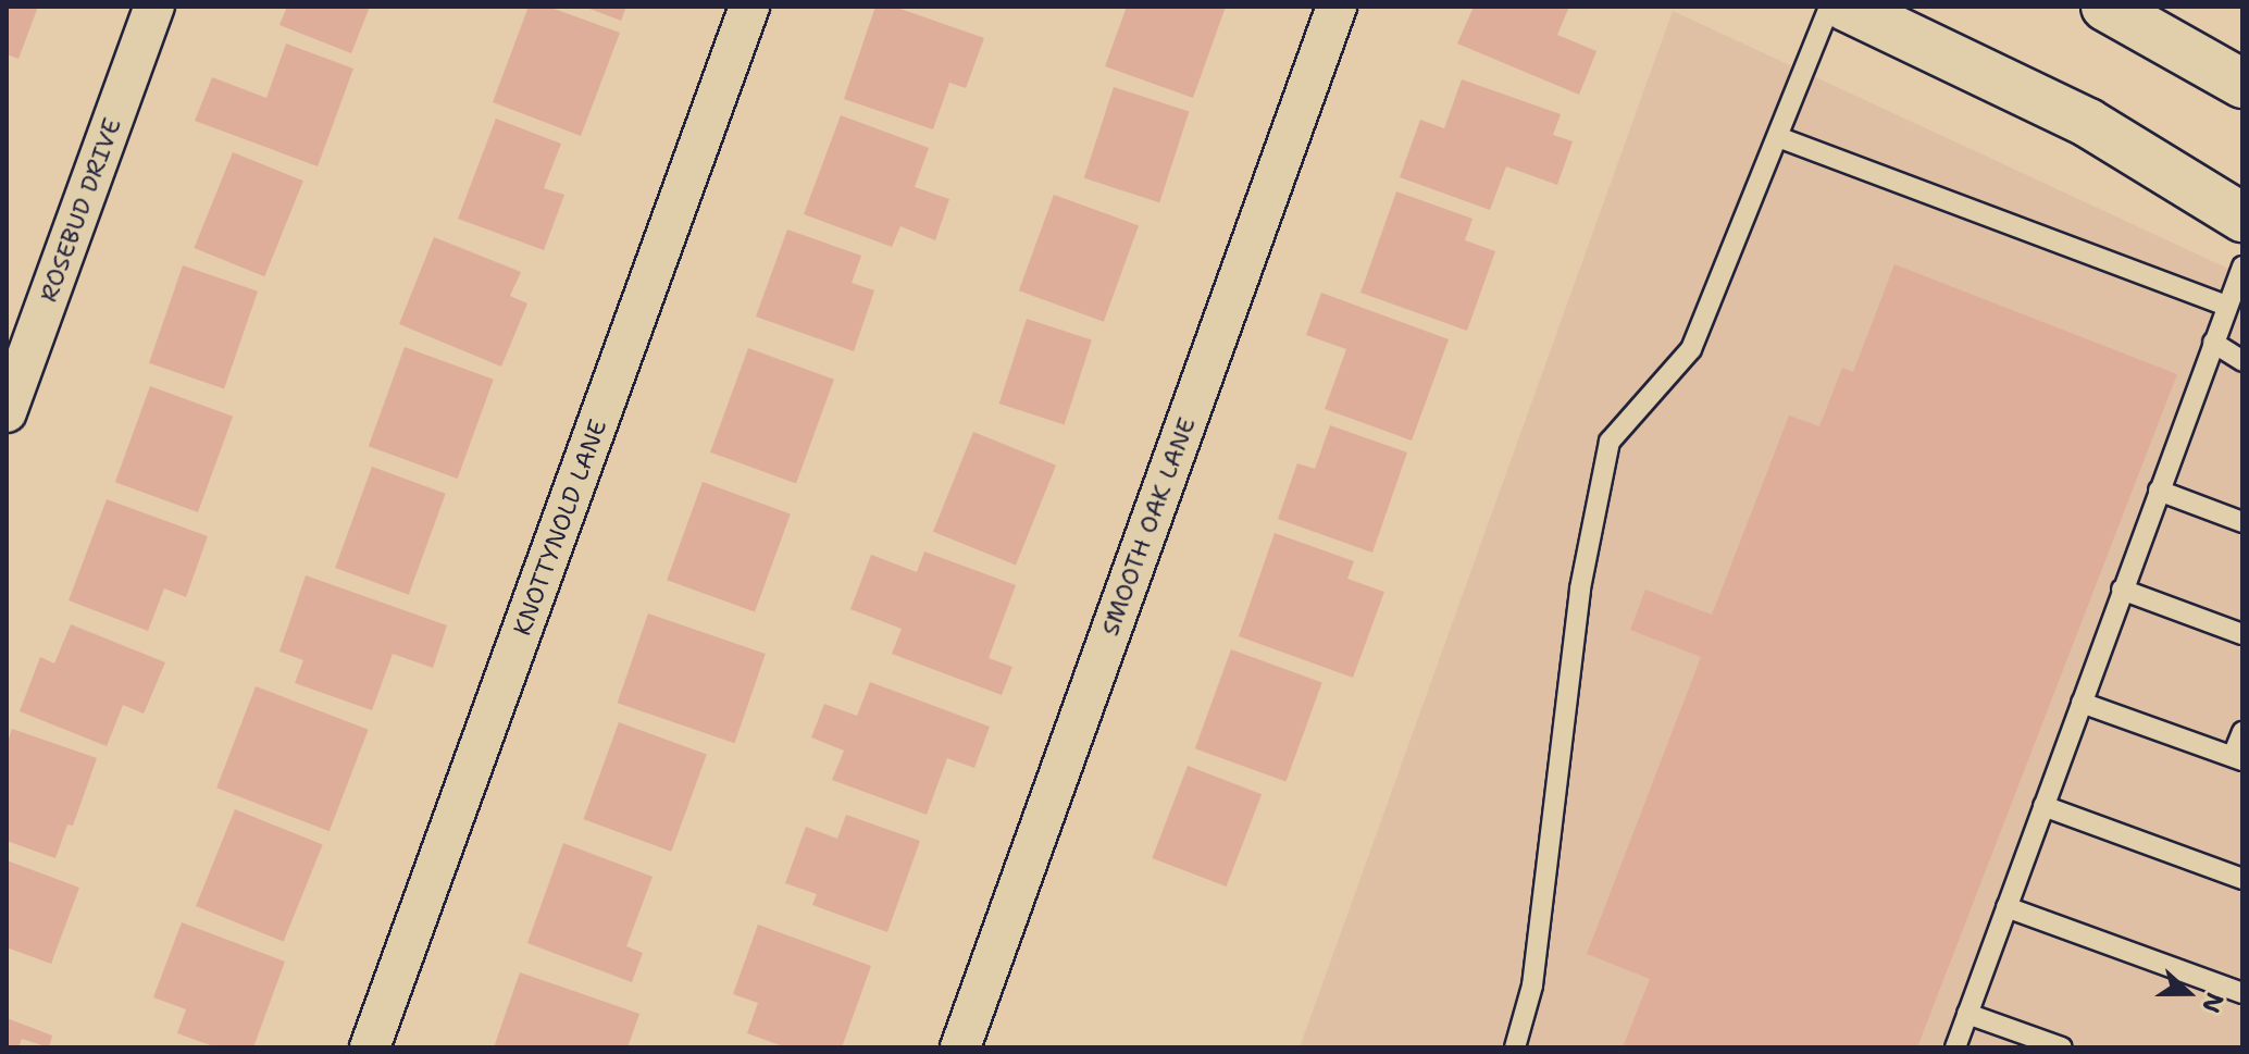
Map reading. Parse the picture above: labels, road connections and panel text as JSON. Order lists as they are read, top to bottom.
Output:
{
  "streets": {
    "street": ["ROSEBUD DRIVE", "SMOOTH OAK LANE", "KNOTTYNOLD LANE"]
  },
  "north": "right"
}
